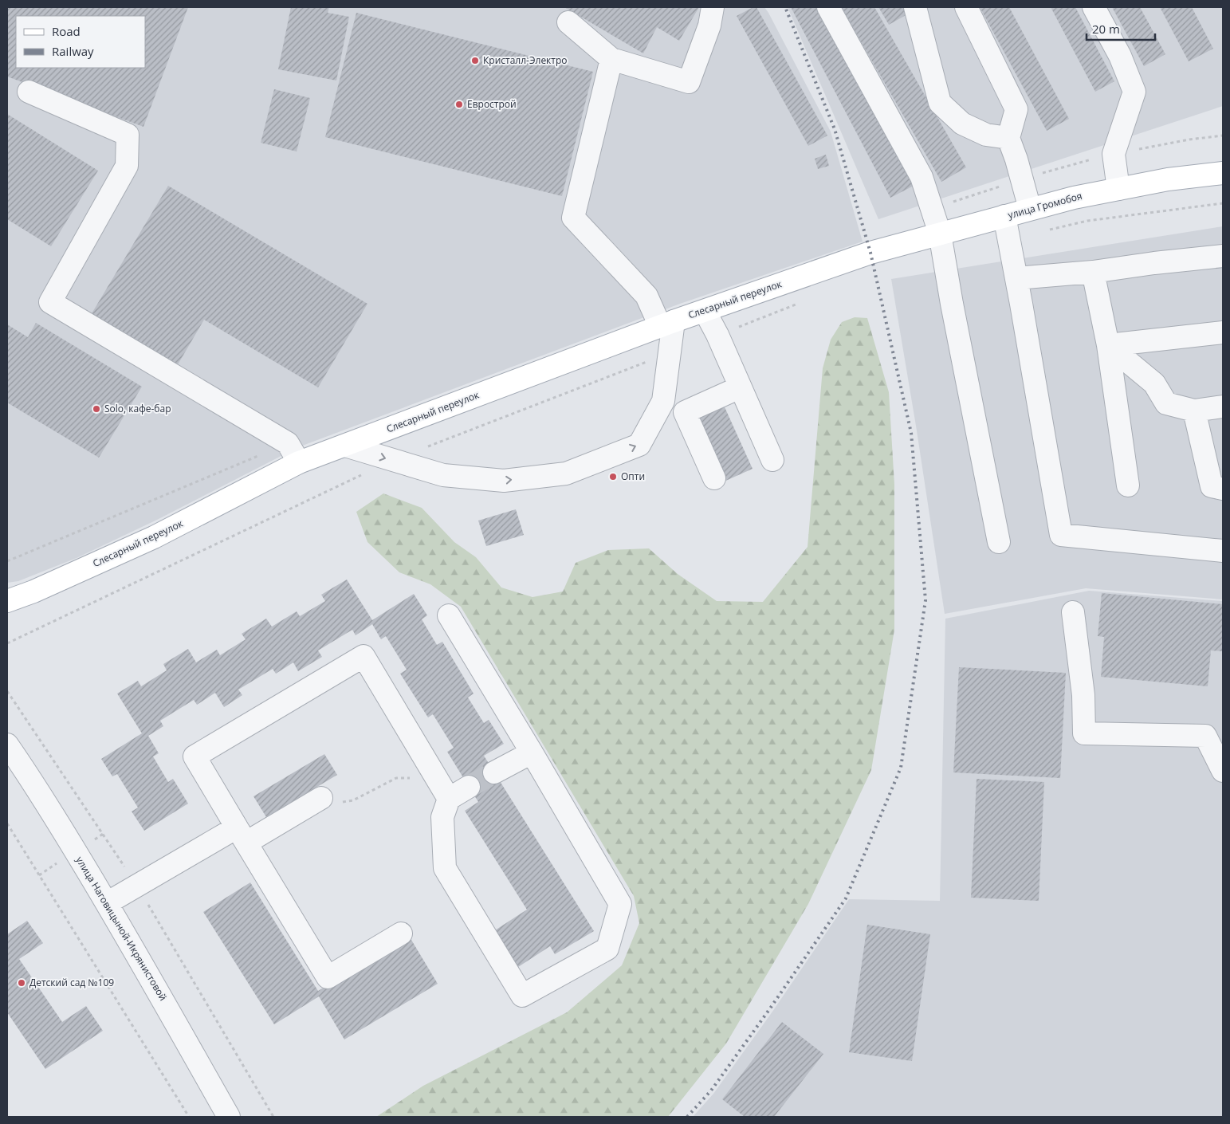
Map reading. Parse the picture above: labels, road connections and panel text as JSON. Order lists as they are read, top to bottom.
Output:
{
  "streets": {
    "main road": ["улица Громобоя", "Слесарный переулок"],
    "street": ["улица Наговицыной-Икрянистовой"]
  },
  "crossings": [
    ["улица Громобоя", "Слесарный переулок"]
  ],
  "places": [
    "Кристалл-Электро",
    "Еврострой",
    "Solo, кафе-бар",
    "Опти",
    "Детский сад №109"
  ],
  "legend": ["Road", "Railway"],
  "scale_bar": "20 m"
}
